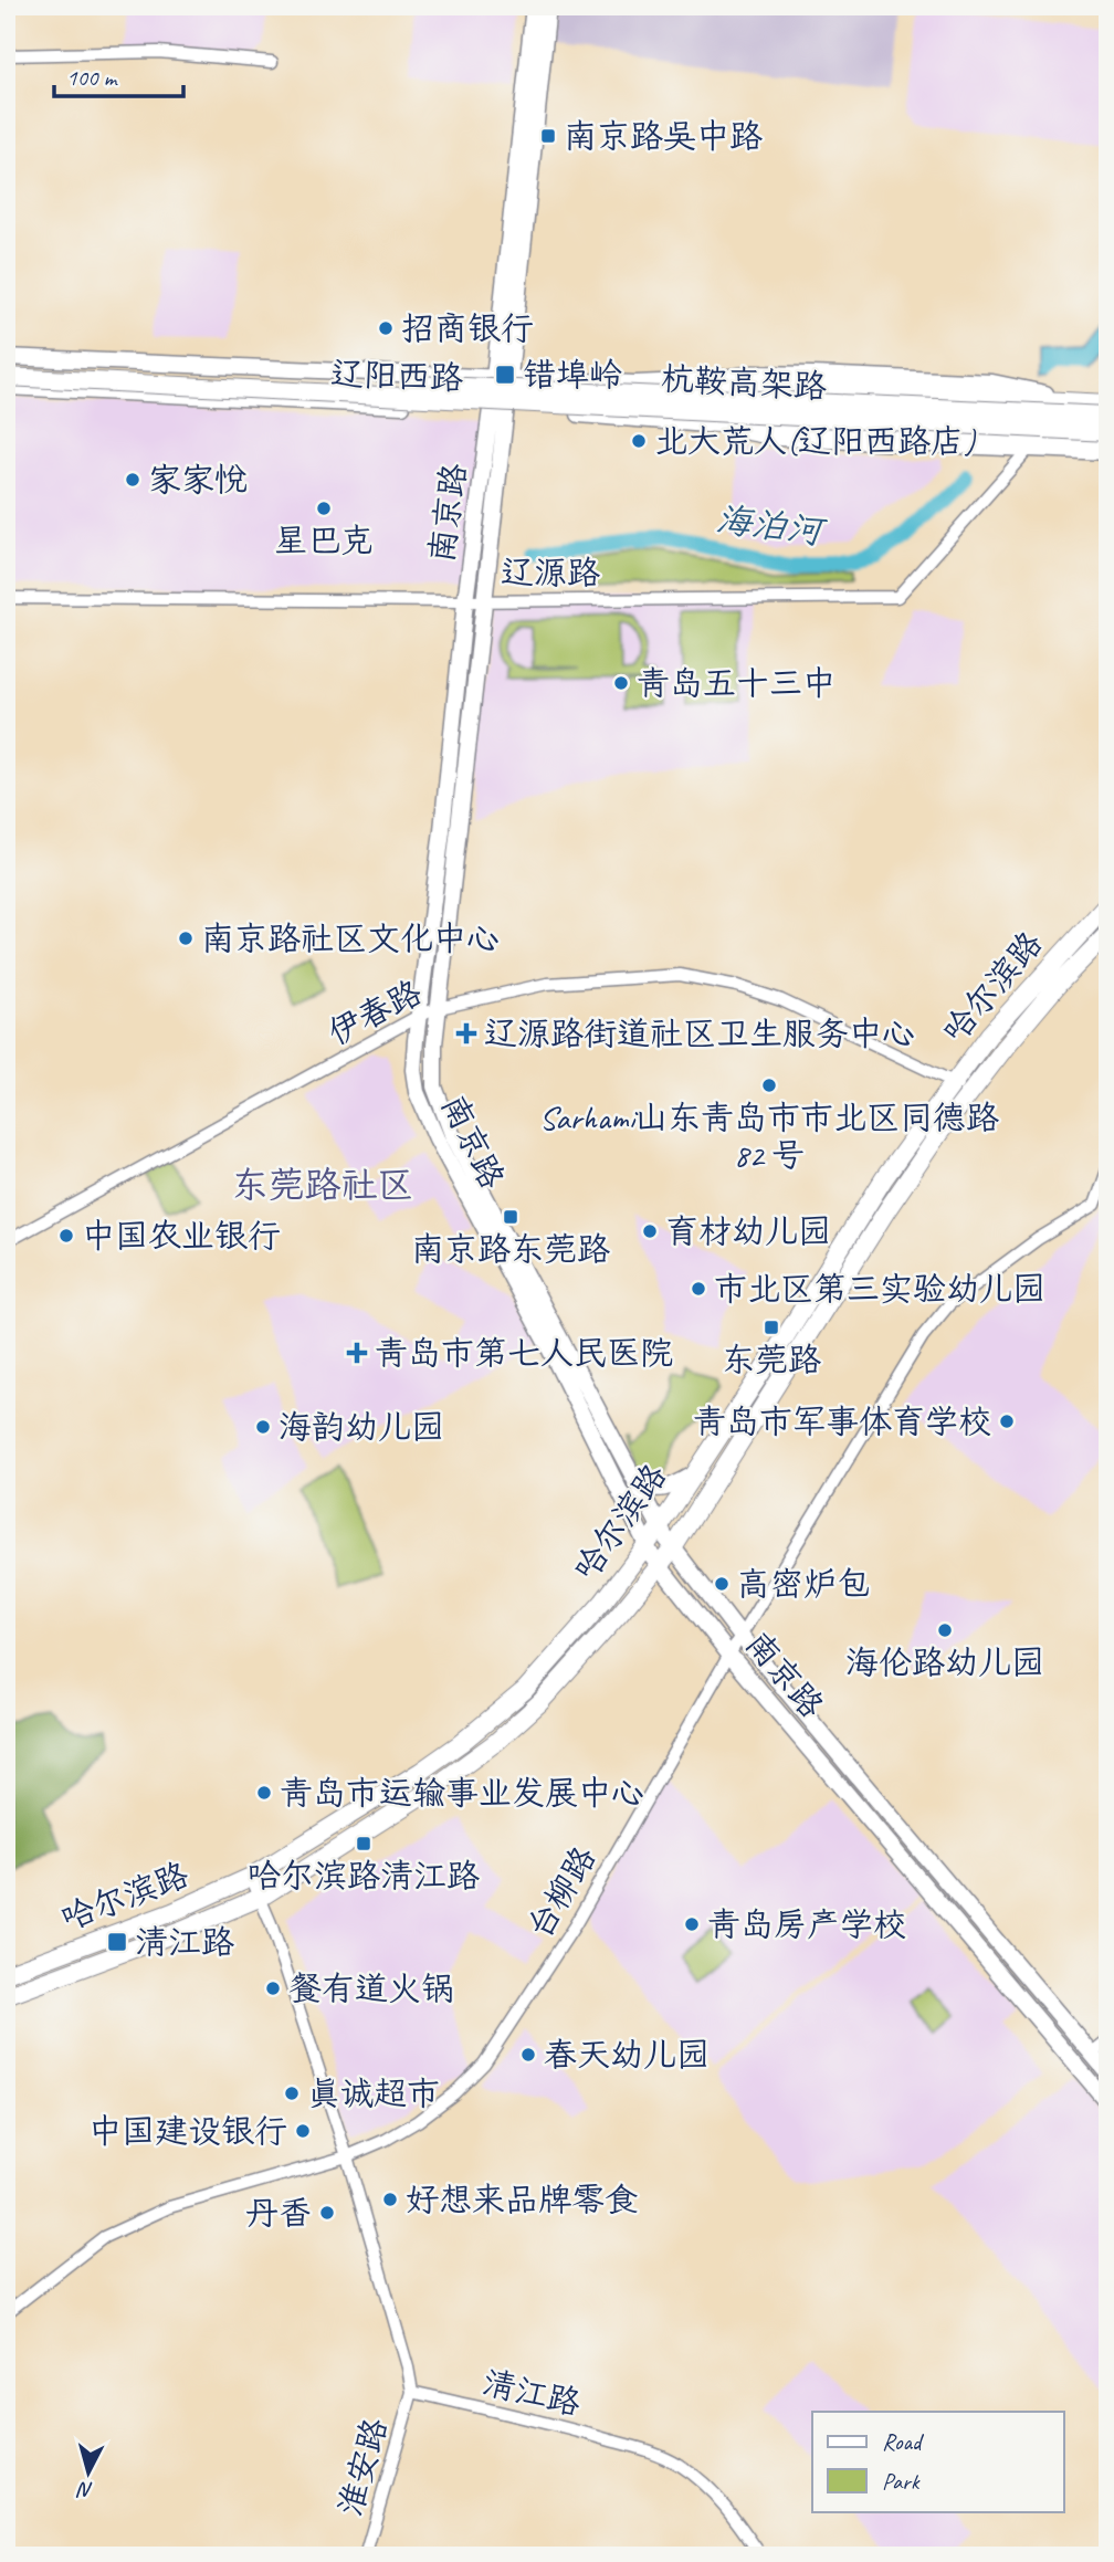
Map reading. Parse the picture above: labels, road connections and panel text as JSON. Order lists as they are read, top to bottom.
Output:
{
  "streets": {
    "highway": ["杭鞍高架路", "哈尔滨路"],
    "main road": ["辽阳西路", "南京路"],
    "street": [
      "辽源路",
      "伊春路",
      "台柳路",
      "清江路",
      "淮安路"
    ]
  },
  "crossings": [
    ["辽阳西路", "南京路"],
    ["辽阳西路", "辽源路"],
    ["南京路", "辽源路"],
    ["南京路", "哈尔滨路"],
    ["南京路", "伊春路"],
    ["南京路", "台柳路"],
    ["哈尔滨路", "伊春路"],
    ["清江路", "淮安路"]
  ],
  "districts": ["东莞路社区"],
  "water": ["海泊河"],
  "places": {
    "transit": [
      "南京路吴中路",
      "错埠岭",
      "南京路东莞路",
      "东莞路",
      "哈尔滨路清江路",
      "清江路"
    ],
    "other": [
      "招商银行",
      "北大荒人(辽阳西路店)",
      "家家悦",
      "星巴克",
      "青岛五十三中",
      "南京路社区文化中心",
      "Sarhami山东青岛市市北区同德路 82 号",
      "育材幼儿园",
      "中国农业银行",
      "市北区第三实验幼儿园",
      "青岛市军事体育学校",
      "海韵幼儿园",
      "高密炉包",
      "海伦路幼儿园",
      "青岛市运输事业发展中心",
      "青岛房产学校",
      "餐有道火锅",
      "春天幼儿园",
      "真诚超市",
      "中国建设银行",
      "好想来品牌零食",
      "丹香"
    ],
    "health": ["辽源路街道社区卫生服务中心", "青岛市第七人民医院"]
  },
  "legend": ["Road", "Park"],
  "scale_bar": "100 m",
  "north": "bottom"
}
